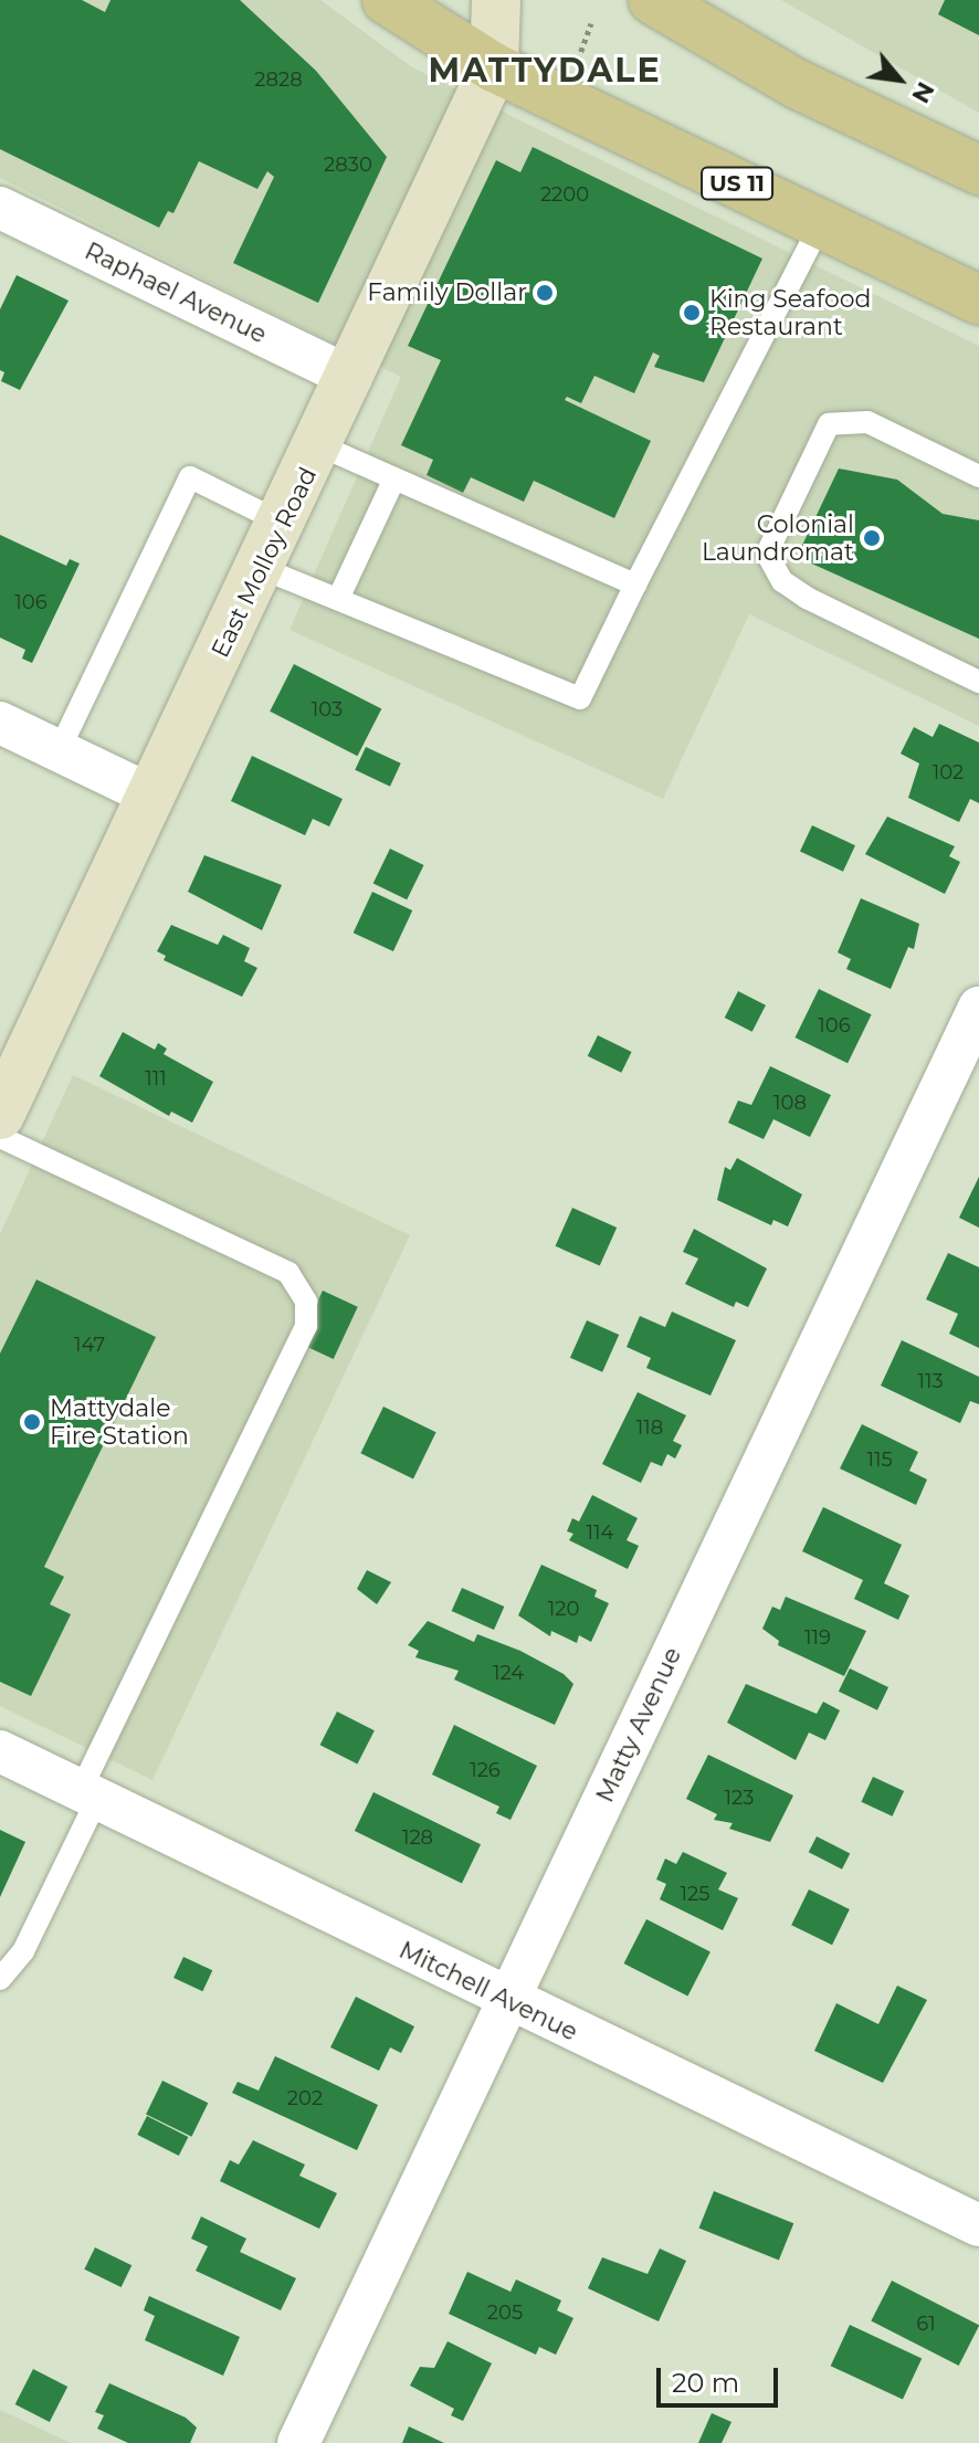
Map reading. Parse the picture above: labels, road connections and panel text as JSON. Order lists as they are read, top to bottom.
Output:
{
  "streets": {
    "main road": ["US 11"],
    "street": [
      "Raphael Avenue",
      "East Molloy Road",
      "Matty Avenue",
      "Mitchell Avenue"
    ]
  },
  "crossings": [
    ["US 11", "East Molloy Road"],
    ["Raphael Avenue", "East Molloy Road"],
    ["Matty Avenue", "Mitchell Avenue"]
  ],
  "districts": ["MATTYDALE"],
  "places": [
    "Family Dollar",
    "King Seafood Restaurant",
    "Colonial Laundromat",
    "Mattydale Fire Station"
  ],
  "house_numbers": [
    "2828",
    "2830",
    "2200",
    "106",
    "103",
    "102",
    "106",
    "111",
    "108",
    "147",
    "113",
    "118",
    "115",
    "114",
    "120",
    "119",
    "124",
    "126",
    "123",
    "128",
    "125",
    "202",
    "205",
    "61"
  ],
  "scale_bar": "20 m",
  "north": "bottom right"
}
